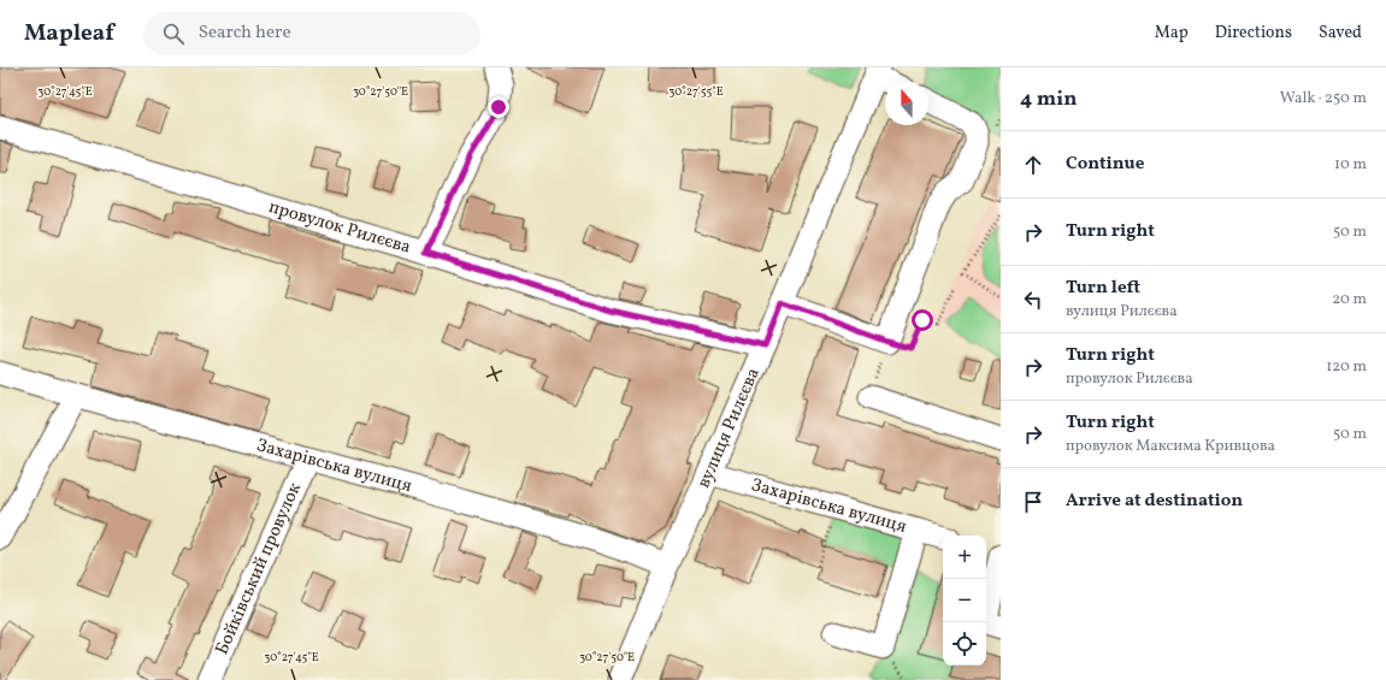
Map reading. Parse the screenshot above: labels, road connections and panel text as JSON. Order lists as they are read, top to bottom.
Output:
{
  "streets": {
    "street": [
      "провулок Рилєєва",
      "вулиця Рилєєва",
      "Захарівська вулиця",
      "Бойківський провулок"
    ]
  },
  "crossings": [
    ["провулок Рилєєва", "вулиця Рилєєва"],
    ["вулиця Рилєєва", "Захарівська вулиця"],
    ["Захарівська вулиця", "Бойківський провулок"]
  ],
  "north": "top",
  "page": {
    "header": "Mapleaf",
    "search": "Search here",
    "nav": ["Map", "Directions", "Saved"],
    "heading": ["4 min", "Walk · 250 m"],
    "list": [
      ["Continue", "10 m"],
      ["Turn right", "50 m"],
      ["Turn left", "вулиця Рилєєва", "20 m"],
      ["Turn right", "провулок Рилєєва", "120 m"],
      ["Turn right", "провулок Максима Кривцова", "50 m"],
      "Arrive at destination"
    ],
    "map_buttons": ["+", "−"]
  },
  "coordinates": ["30°27'45\"E", "30°27'50\"E", "30°27'55\"E"]
}
